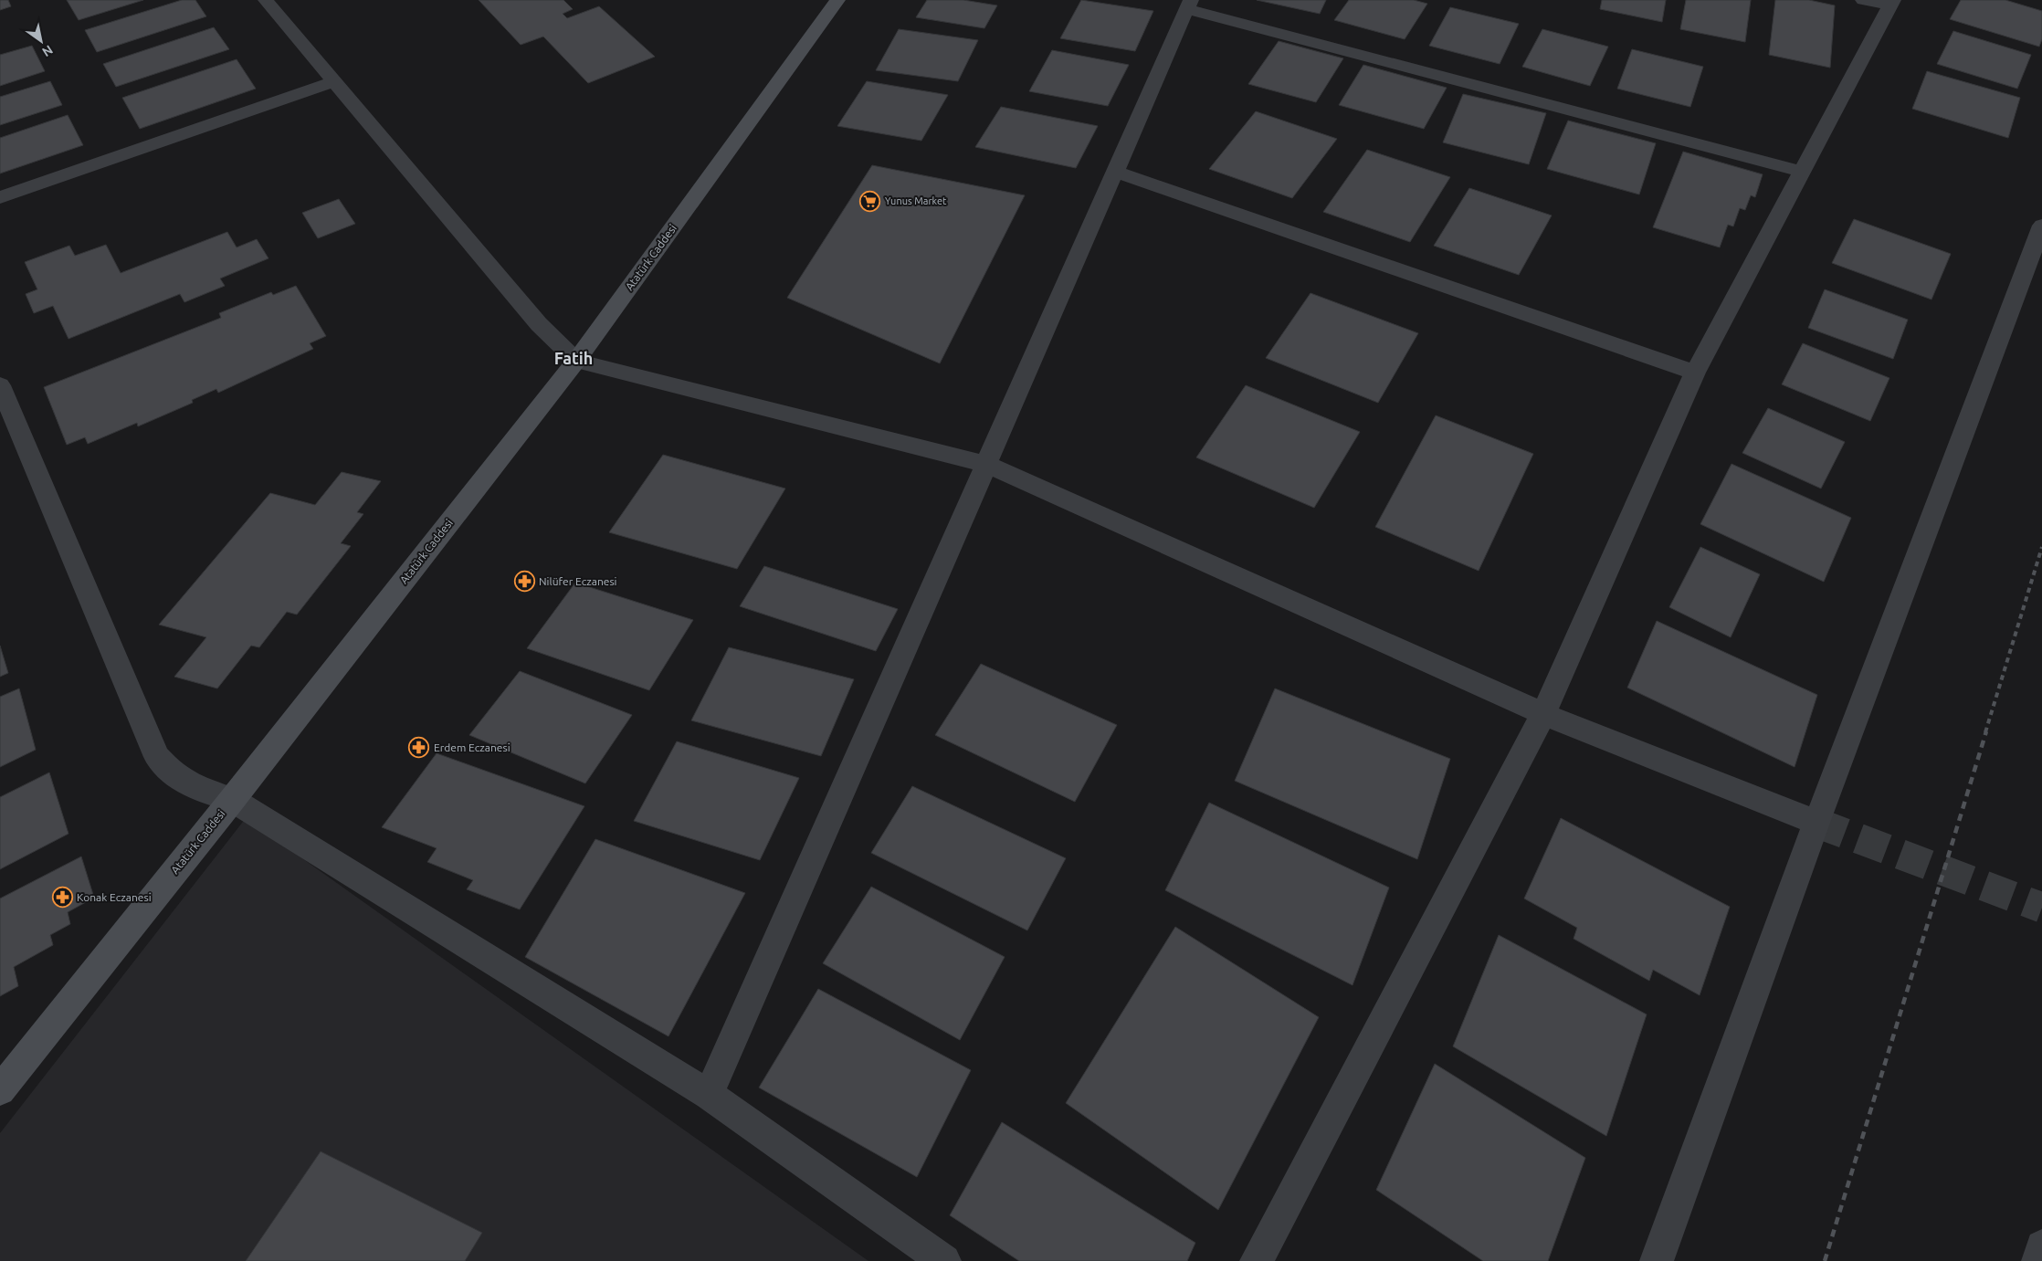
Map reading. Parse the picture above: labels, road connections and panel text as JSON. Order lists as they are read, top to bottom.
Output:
{
  "streets": {
    "street": ["Atatürk Caddesi"]
  },
  "districts": ["Fatih"],
  "places": {
    "supermarket": ["Yunus Market"],
    "pharmacy": ["Nilüfer Eczanesi", "Erdem Eczanesi", "Konak Eczanesi"]
  },
  "north": "bottom right"
}
